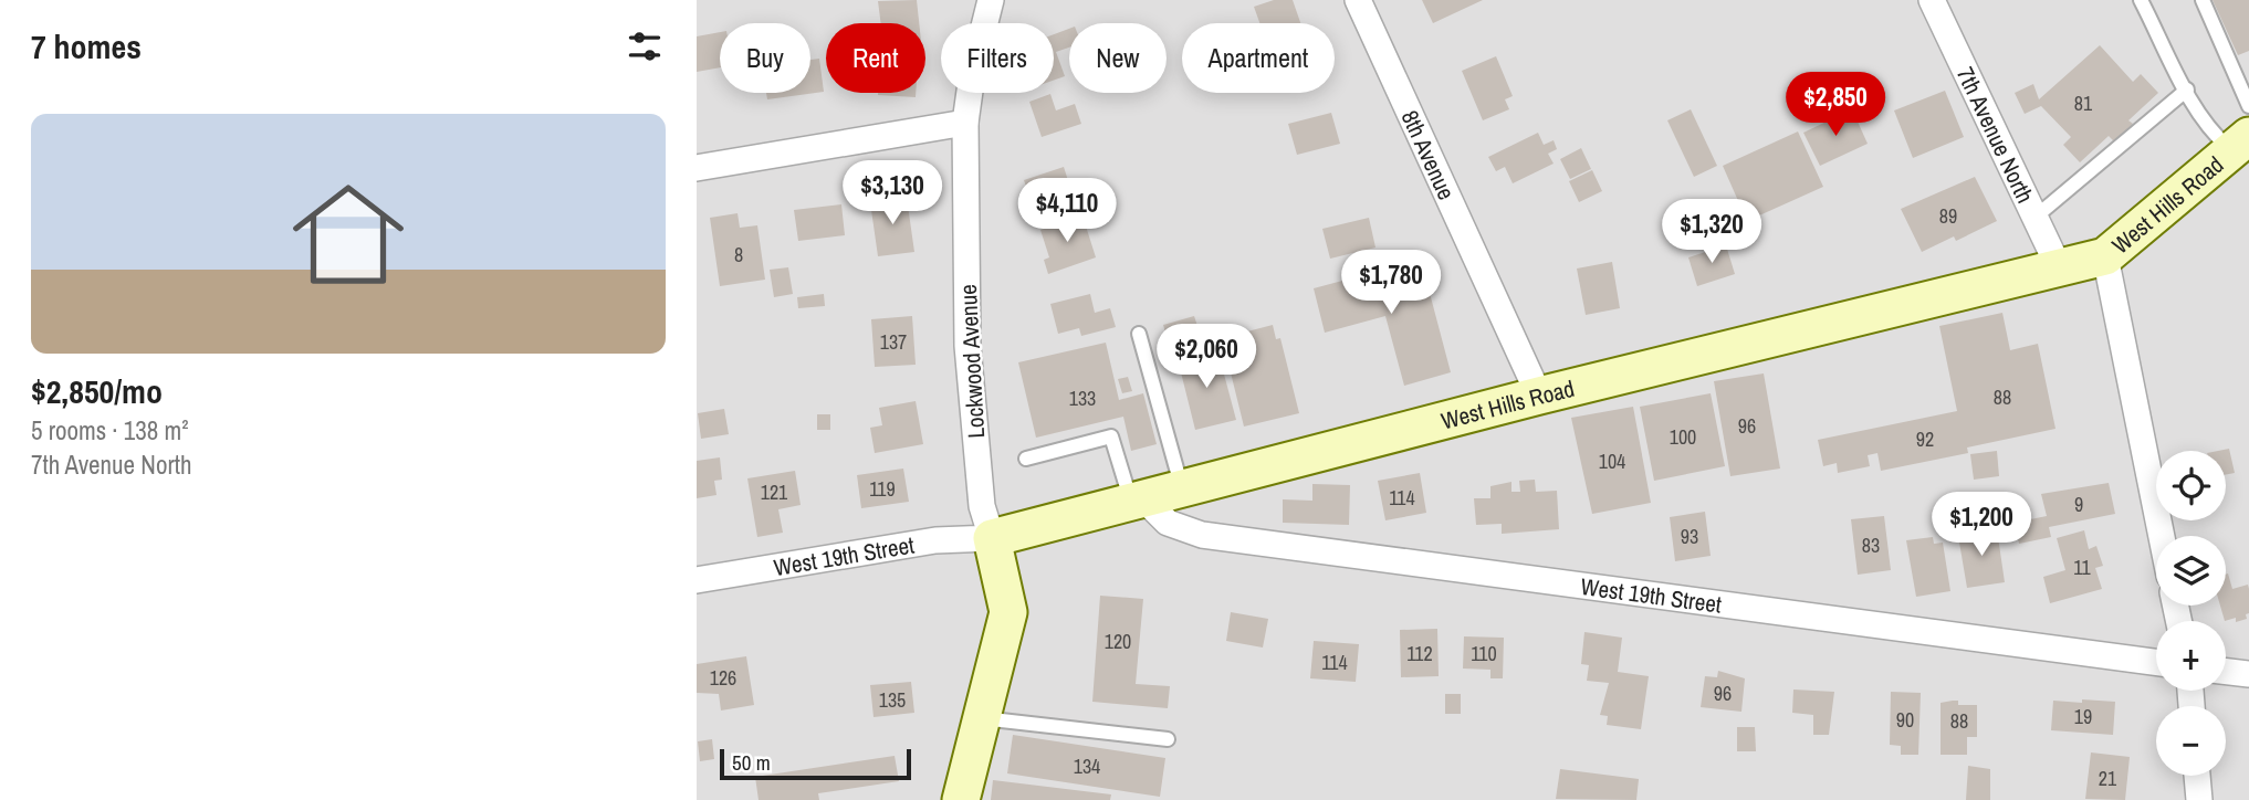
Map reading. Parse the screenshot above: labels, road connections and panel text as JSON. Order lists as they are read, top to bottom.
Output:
{
  "streets": {
    "street": [
      "7th Avenue North",
      "8th Avenue",
      "West Hills Road",
      "Lockwood Avenue",
      "West 19th Street"
    ]
  },
  "crossings": [
    ["7th Avenue North", "West Hills Road"],
    ["8th Avenue", "West Hills Road"],
    ["West Hills Road", "Lockwood Avenue"],
    ["West Hills Road", "West 19th Street"],
    ["Lockwood Avenue", "West 19th Street"]
  ],
  "house_numbers": [
    "81",
    "89",
    "8",
    "137",
    "88",
    "133",
    "96",
    "100",
    "92",
    "104",
    "119",
    "121",
    "114",
    "9",
    "93",
    "83",
    "11",
    "120",
    "112",
    "110",
    "114",
    "126",
    "96",
    "135",
    "19",
    "90",
    "88",
    "134",
    "21"
  ],
  "scale_bar": "50 m",
  "page": {
    "heading": "7 homes",
    "chip": [
      "Buy",
      "Rent",
      "Filters",
      "New",
      "Apartment"
    ],
    "price": [
      "$2,850",
      "$3,130",
      "$4,110",
      "$1,320",
      "$1,780",
      "$2,060",
      "$1,200"
    ],
    "list": [
      {
        "name": "$2,850/mo",
        "note": "5 rooms · 138 m² · 7th Avenue North"
      }
    ],
    "map_buttons": ["+", "−"],
    "scale": "50 m"
  }
}
